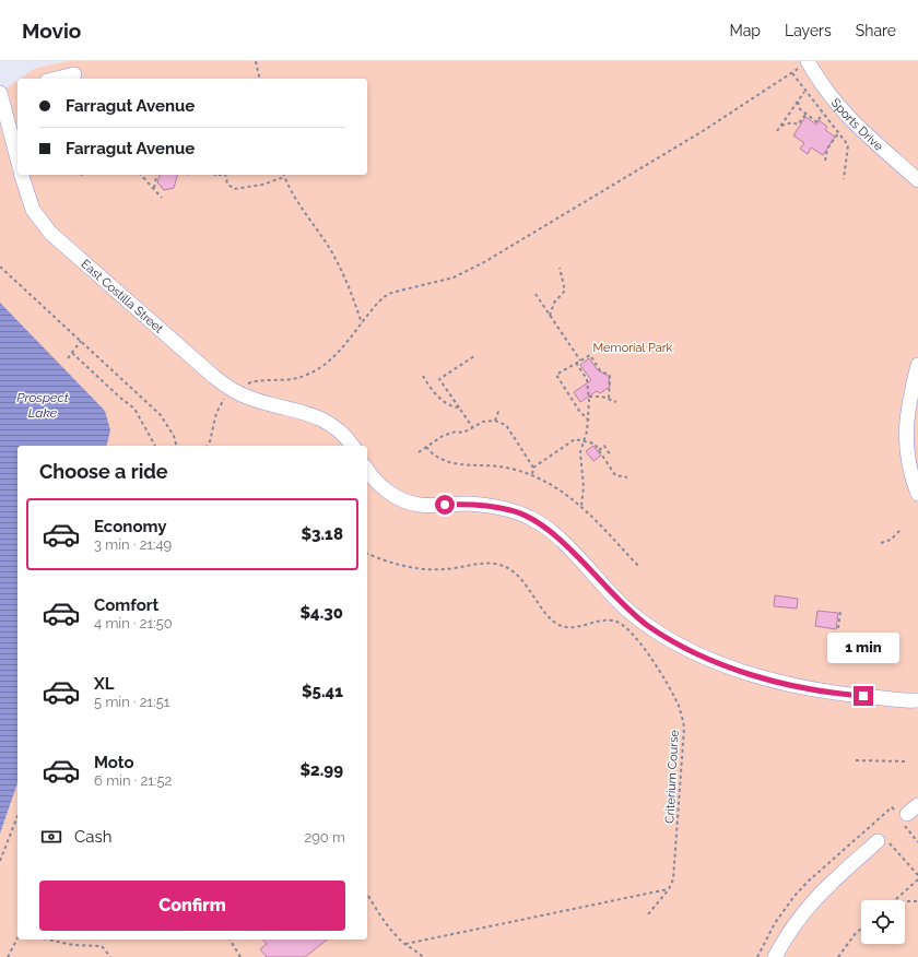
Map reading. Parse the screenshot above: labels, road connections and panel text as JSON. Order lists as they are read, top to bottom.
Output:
{
  "streets": {
    "street": ["Sports Drive", "East Costilla Street"],
    "path": ["Criterium Course"]
  },
  "water": ["Prospect Lake"],
  "parks": ["Memorial Park"],
  "page": {
    "header": "Movio",
    "nav": ["Map", "Layers", "Share"],
    "banner": ["Farragut Avenue", "Farragut Avenue"],
    "heading": "Choose a ride",
    "list": [
      {
        "name": "Economy",
        "note": "3 min · 21:49",
        "value": "$3.18"
      },
      {
        "name": "Comfort",
        "note": "4 min · 21:50",
        "value": "$4.30"
      },
      {
        "name": "XL",
        "note": "5 min · 21:51",
        "value": "$5.41"
      },
      {
        "name": "Moto",
        "note": "6 min · 21:52",
        "value": "$2.99"
      }
    ],
    "bubble": "1 min",
    "pay": ["Cash", "290 m"],
    "buttons": "Confirm"
  }
}
